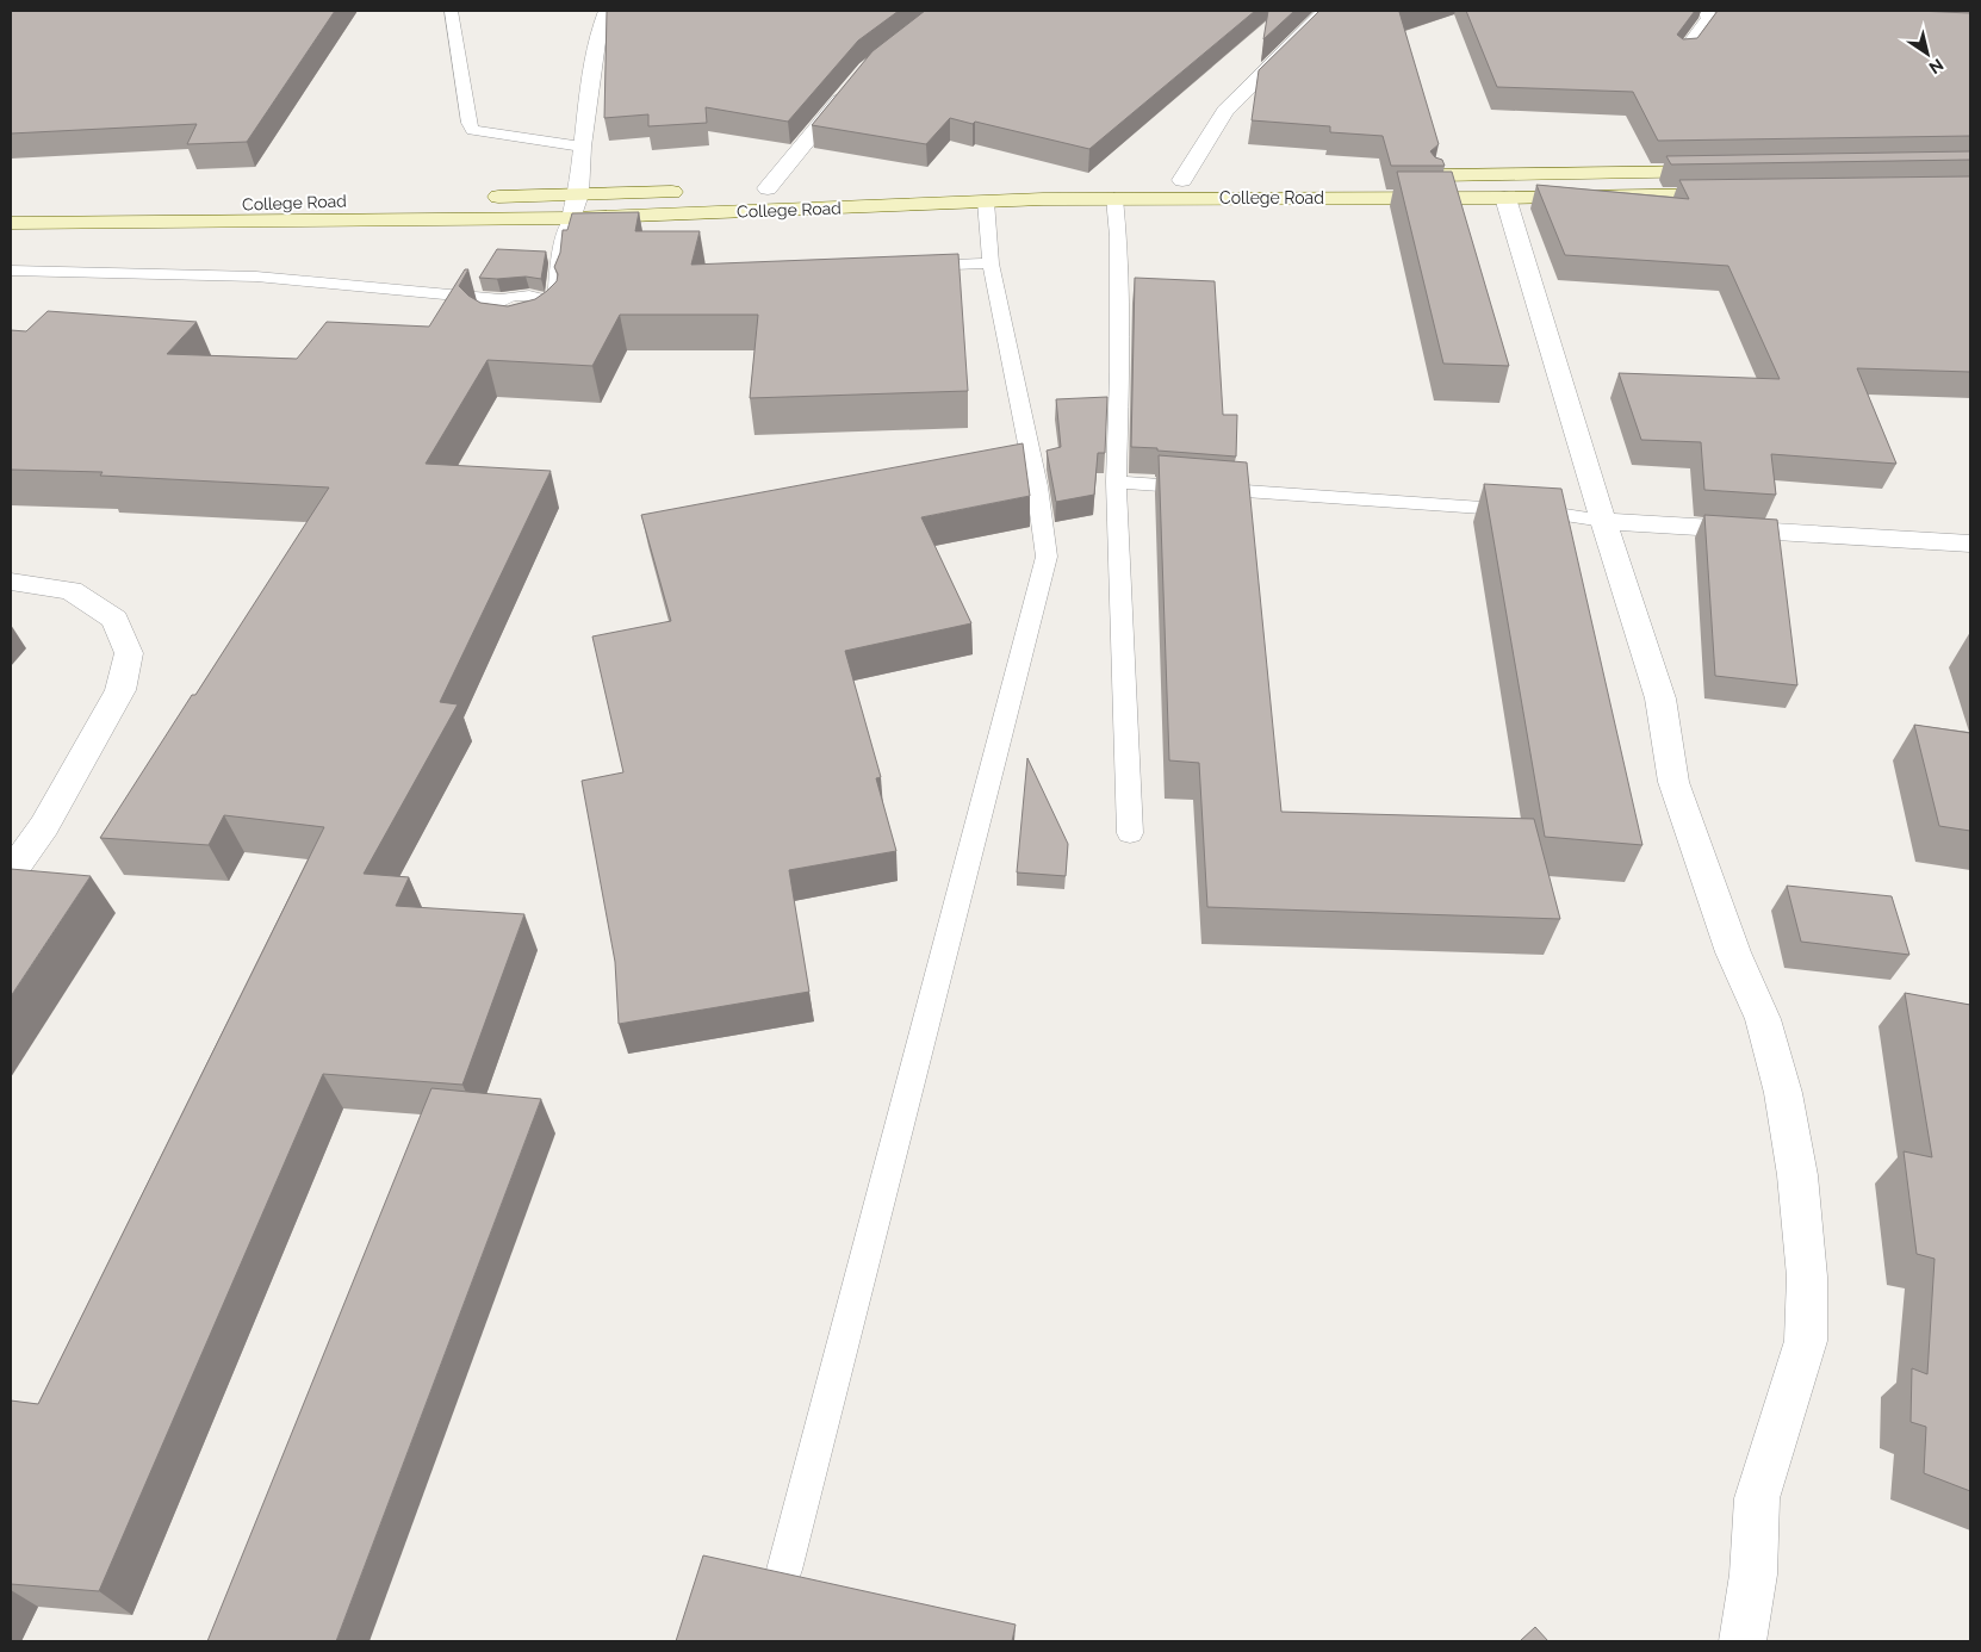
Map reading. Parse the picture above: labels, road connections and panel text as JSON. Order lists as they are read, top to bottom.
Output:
{
  "streets": {
    "main road": ["College Road"]
  },
  "north": "bottom right"
}
